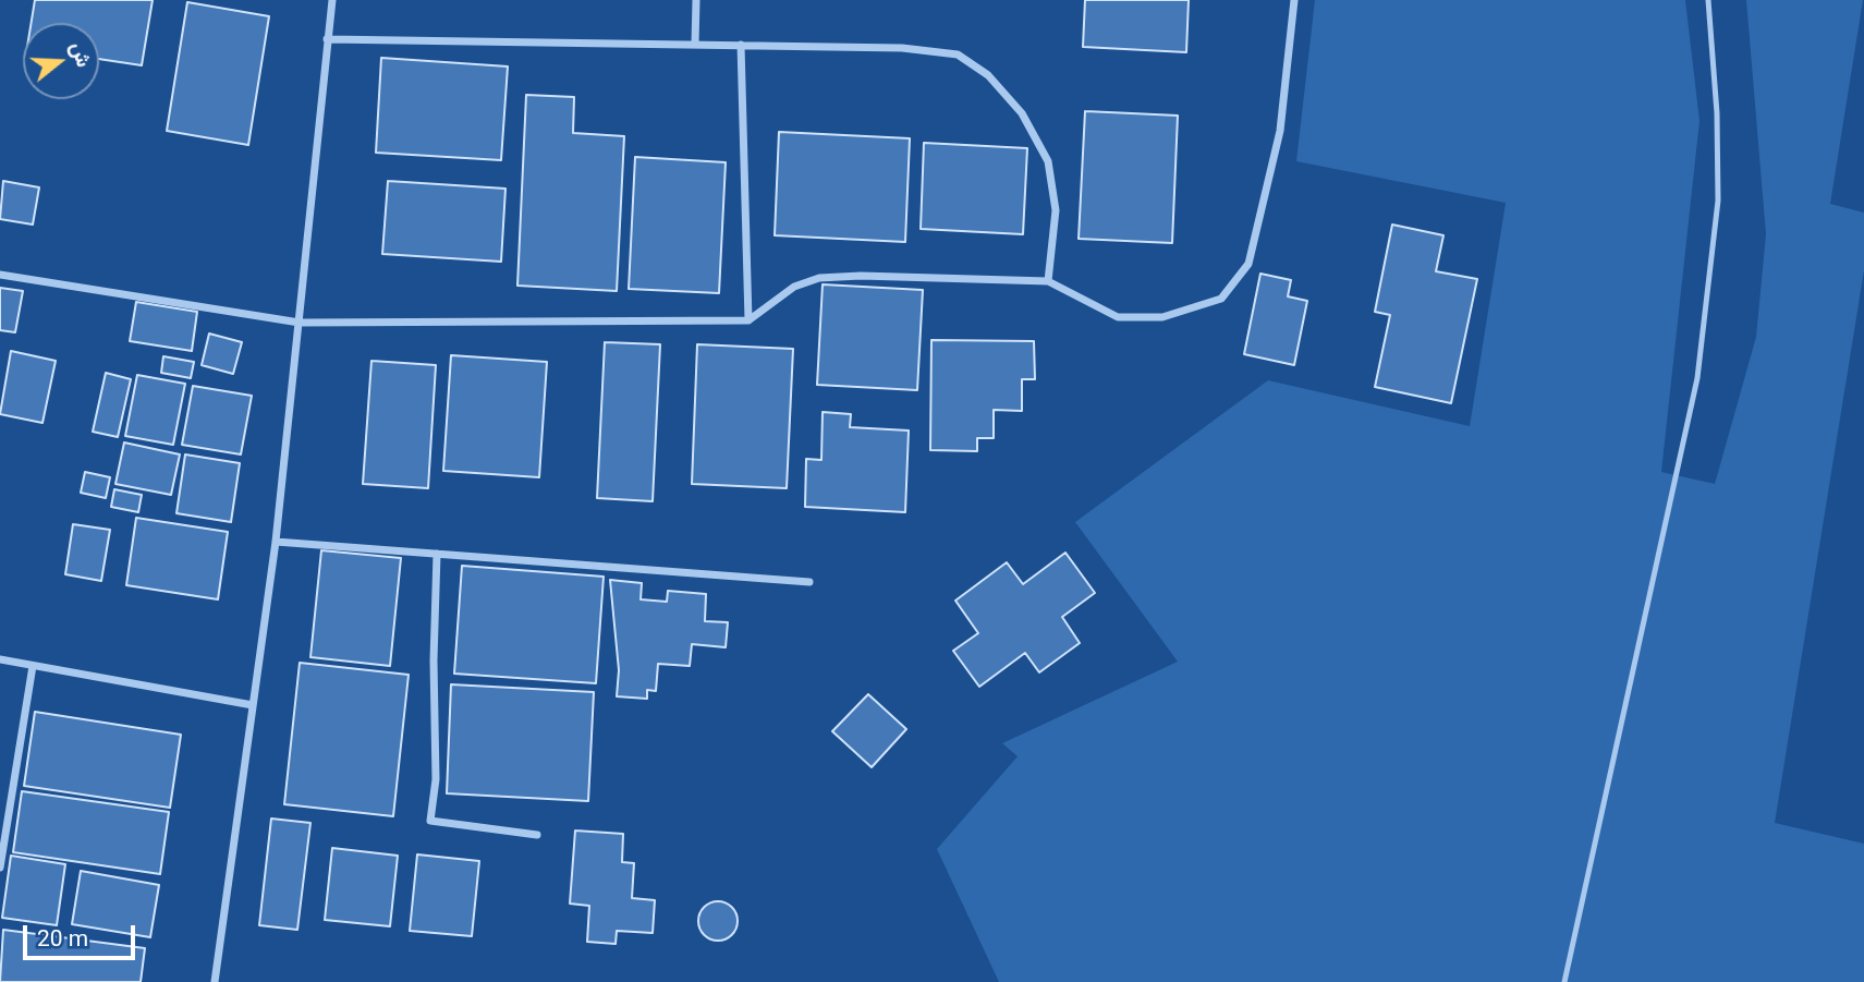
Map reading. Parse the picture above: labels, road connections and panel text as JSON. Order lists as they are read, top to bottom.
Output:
{
  "scale_bar": "20 m",
  "north": "right"
}
